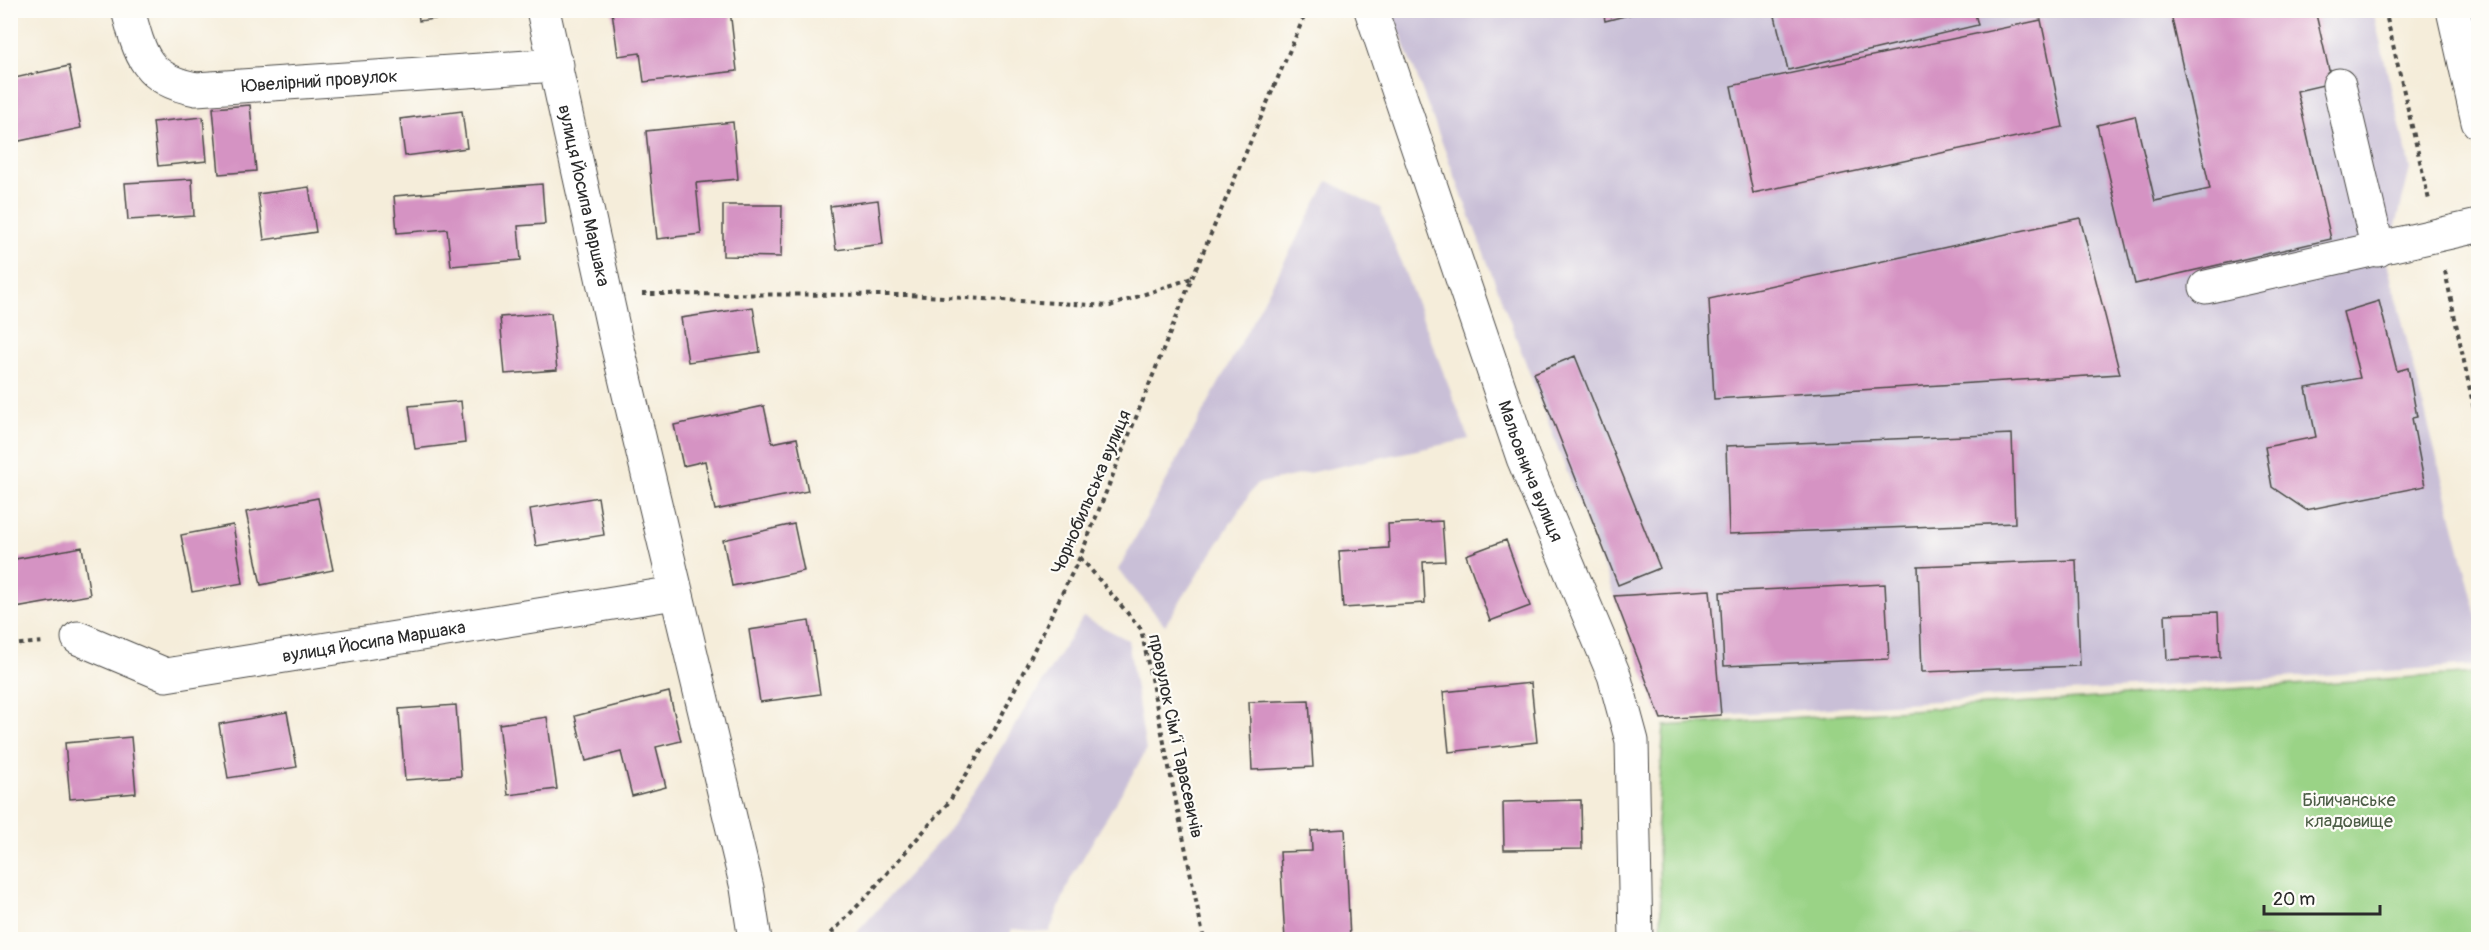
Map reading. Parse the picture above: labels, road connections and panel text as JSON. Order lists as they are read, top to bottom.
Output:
{
  "streets": {
    "street": ["Ювелірний провулок", "вулиця Йосипа Маршака", "Мальовнича вулиця"],
    "path": ["Чорнобильська вулиця", "провулок Сімʼї Тарасевичів"]
  },
  "crossings": [
    ["Ювелірний провулок", "вулиця Йосипа Маршака"],
    ["Чорнобильська вулиця", "провулок Сімʼї Тарасевичів"]
  ],
  "parks": ["Біличанське кладовище"],
  "scale_bar": "20 m"
}
